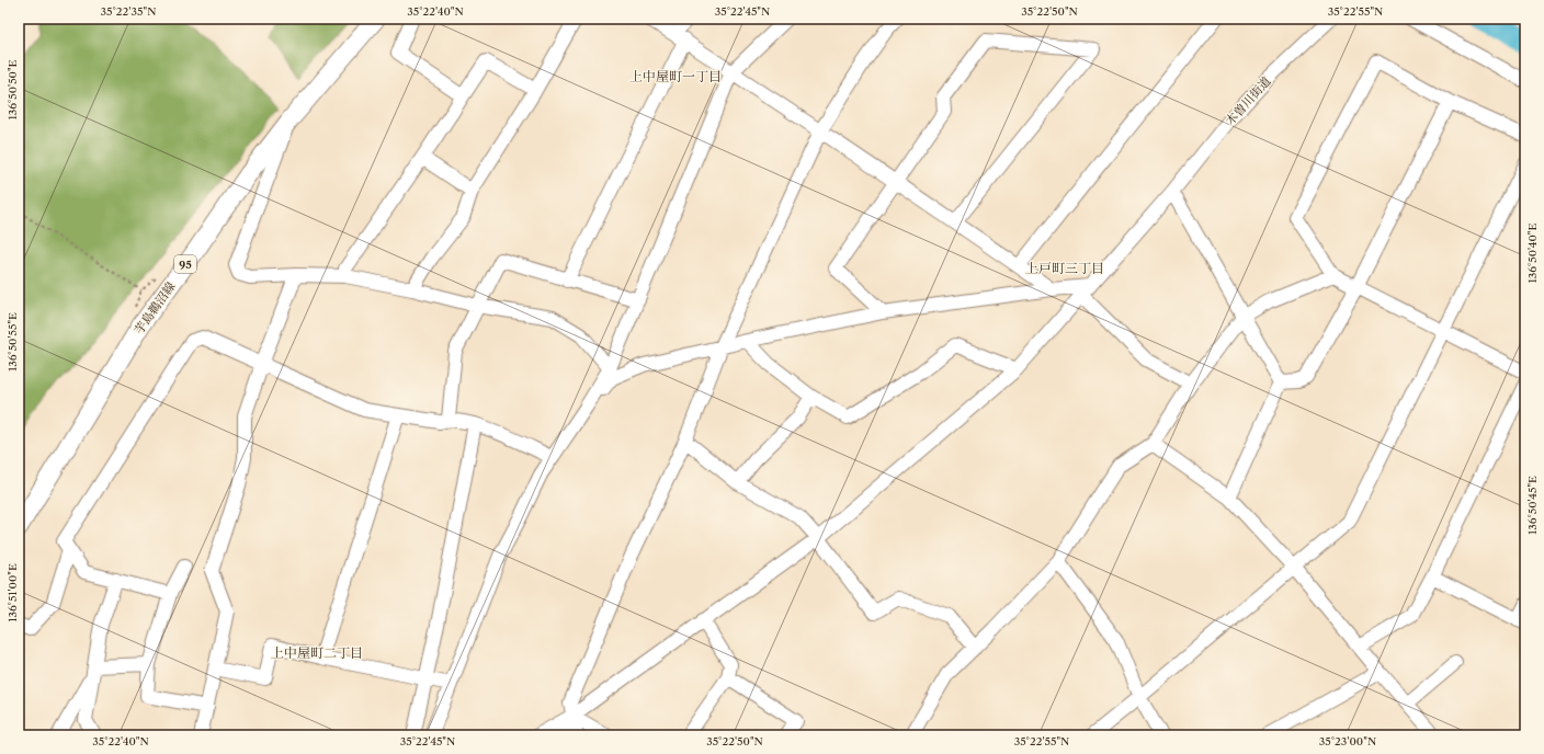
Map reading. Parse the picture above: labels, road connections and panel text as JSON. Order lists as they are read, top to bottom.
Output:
{
  "streets": {
    "main road": ["95", "芋島鵜沼線"],
    "street": ["木曽川街道"]
  },
  "districts": ["上中屋町一丁目", "上戸町三丁目", "上中屋町二丁目"],
  "coordinates": [
    "35°22'35\"N",
    "35°22'40\"N",
    "35°22'45\"N",
    "35°22'50\"N",
    "35°22'55\"N",
    "136°50'50\"E",
    "136°50'40\"E",
    "136°50'55\"E",
    "136°50'45\"E",
    "136°51'00\"E",
    "35°23'00\"N"
  ]
}
